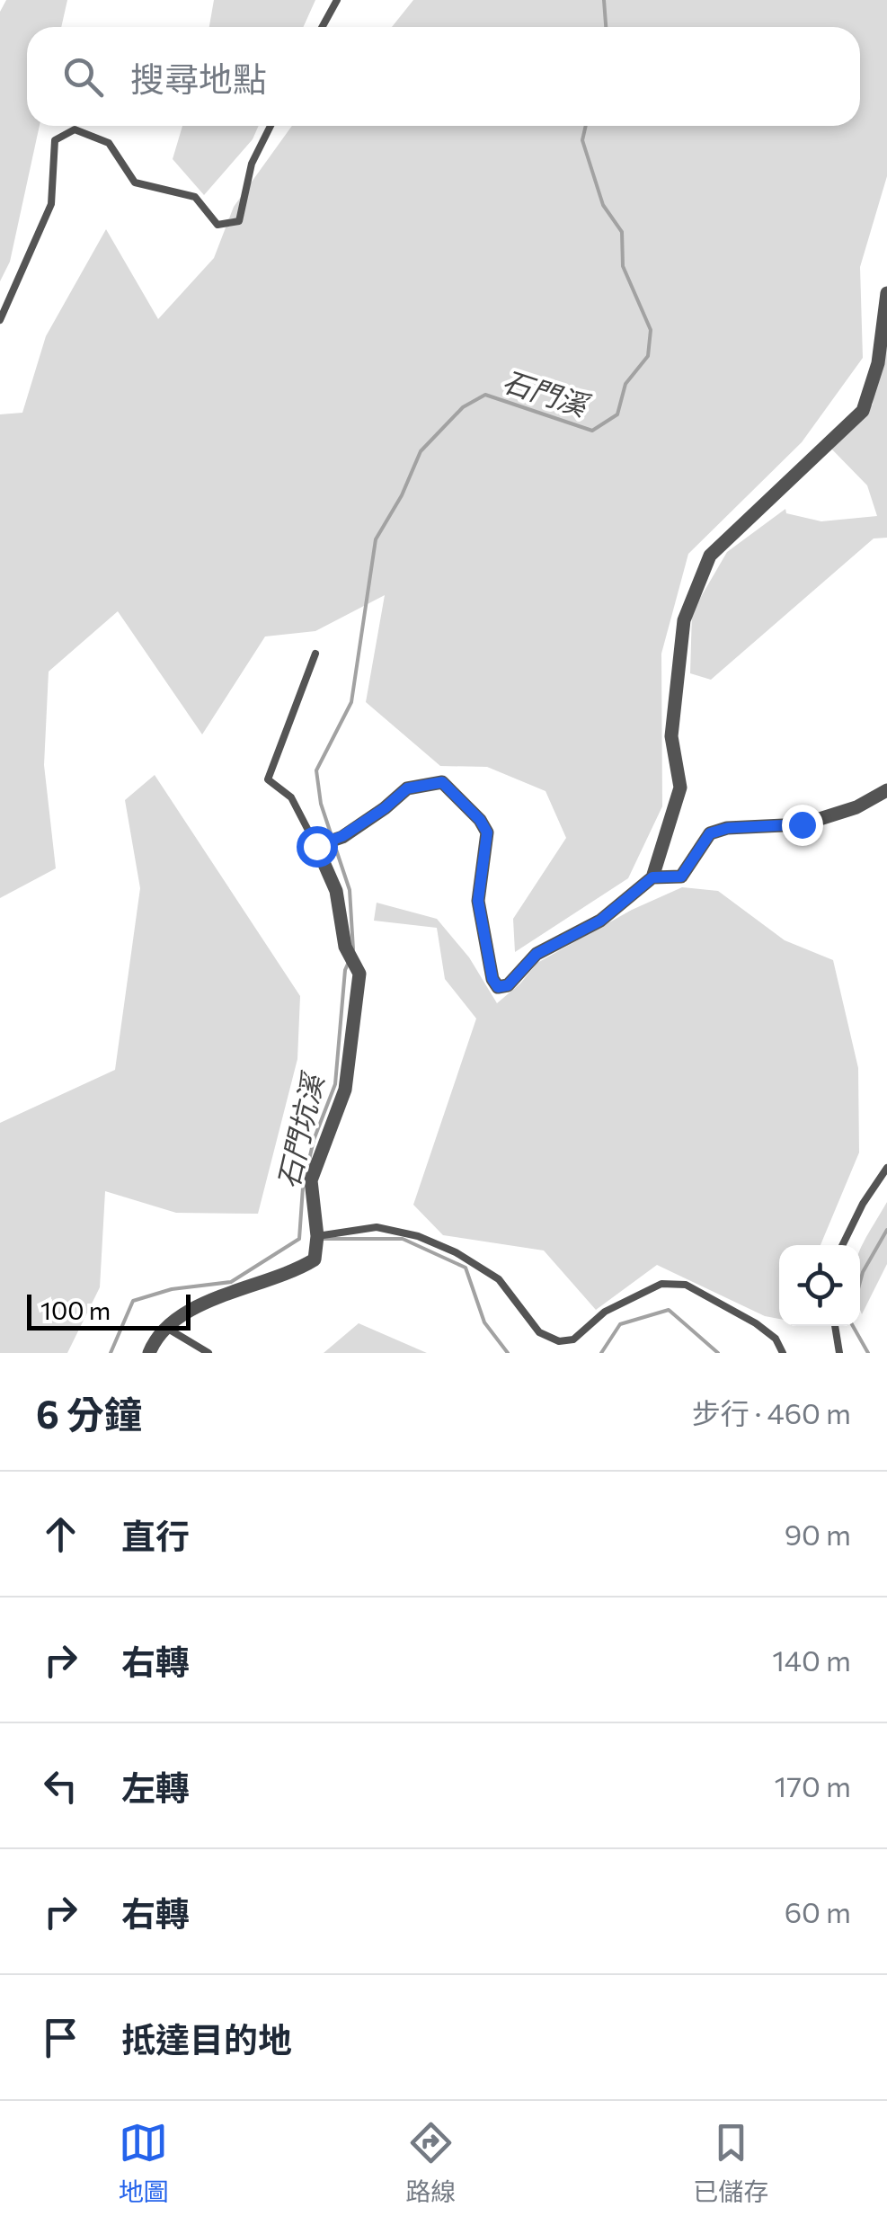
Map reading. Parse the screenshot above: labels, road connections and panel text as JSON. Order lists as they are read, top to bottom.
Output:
{
  "water": ["石門溪", "石門坑溪"],
  "scale_bar": "100 m",
  "page": {
    "search": "搜尋地點",
    "scale": "100 m",
    "heading": ["6 分鐘", "步行 · 460 m"],
    "list": [
      ["直行", "90 m"],
      ["右轉", "140 m"],
      ["左轉", "170 m"],
      ["右轉", "60 m"],
      "抵達目的地"
    ],
    "nav": ["地圖", "路線", "已儲存"]
  }
}
